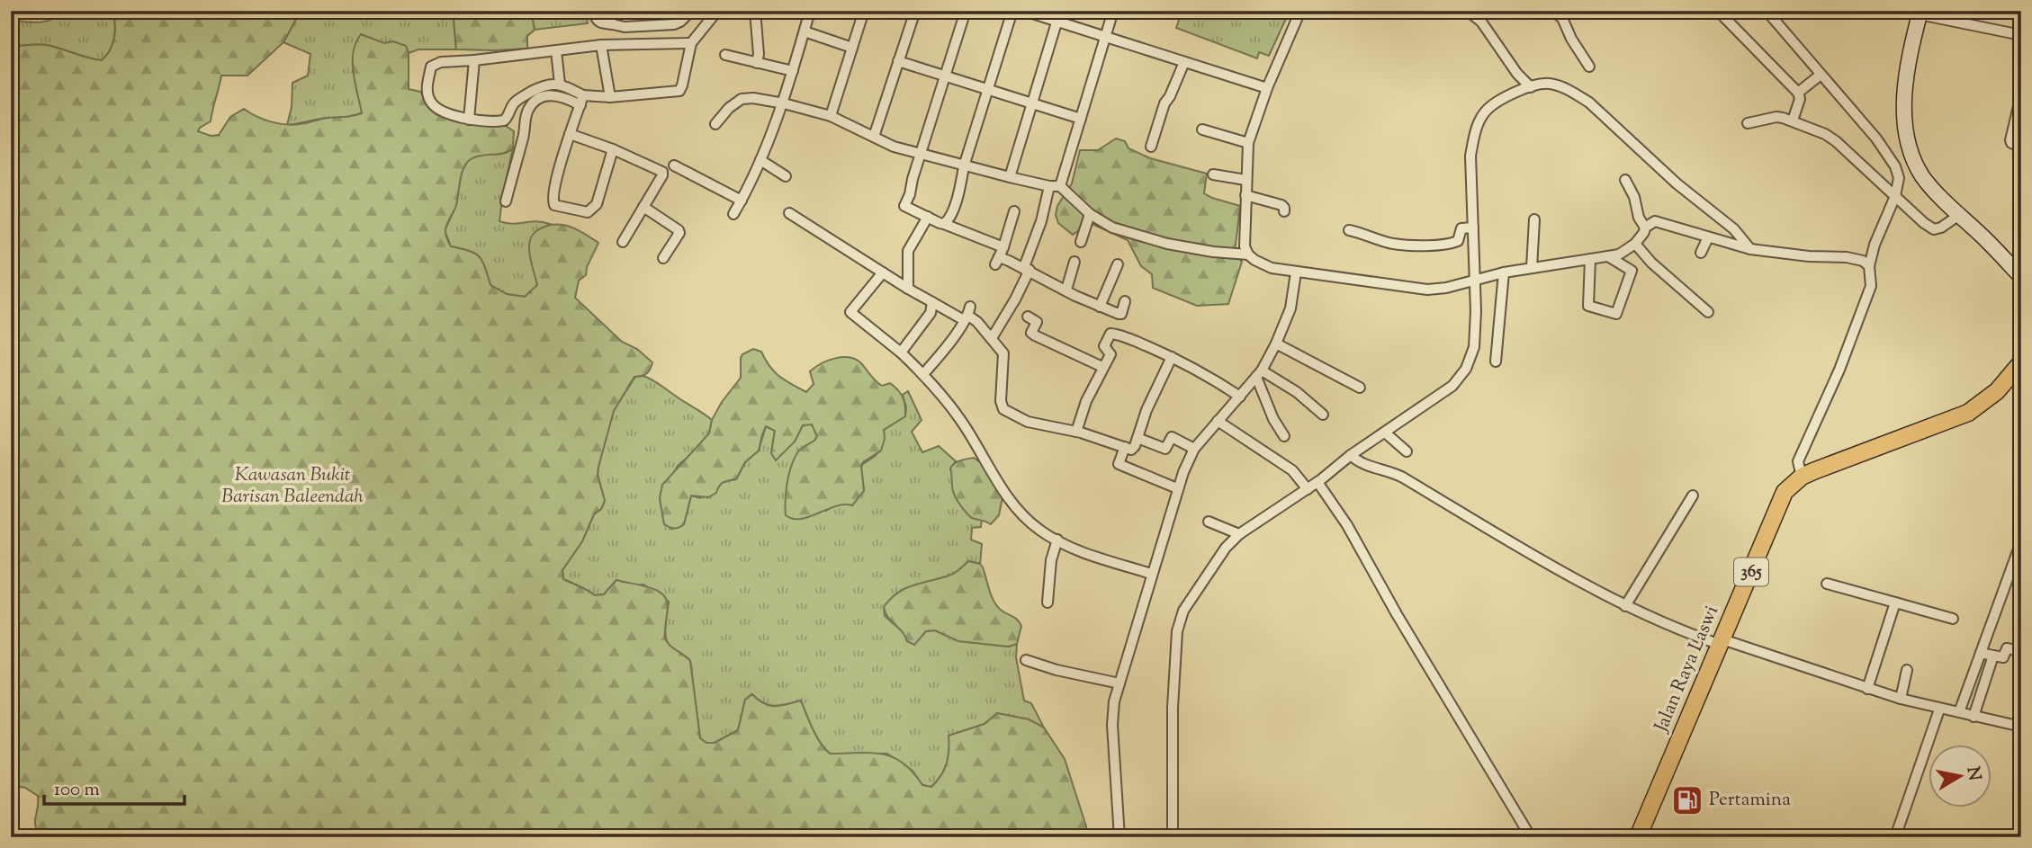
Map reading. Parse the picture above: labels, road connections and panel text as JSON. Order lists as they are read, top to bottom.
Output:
{
  "streets": {
    "main road": ["365", "Jalan Raya Laswi"]
  },
  "parks": ["Kawasan Bukit Barisan Baleendah"],
  "places": {
    "fuel station": ["Pertamina"]
  },
  "scale_bar": "100 m",
  "north": "right"
}
